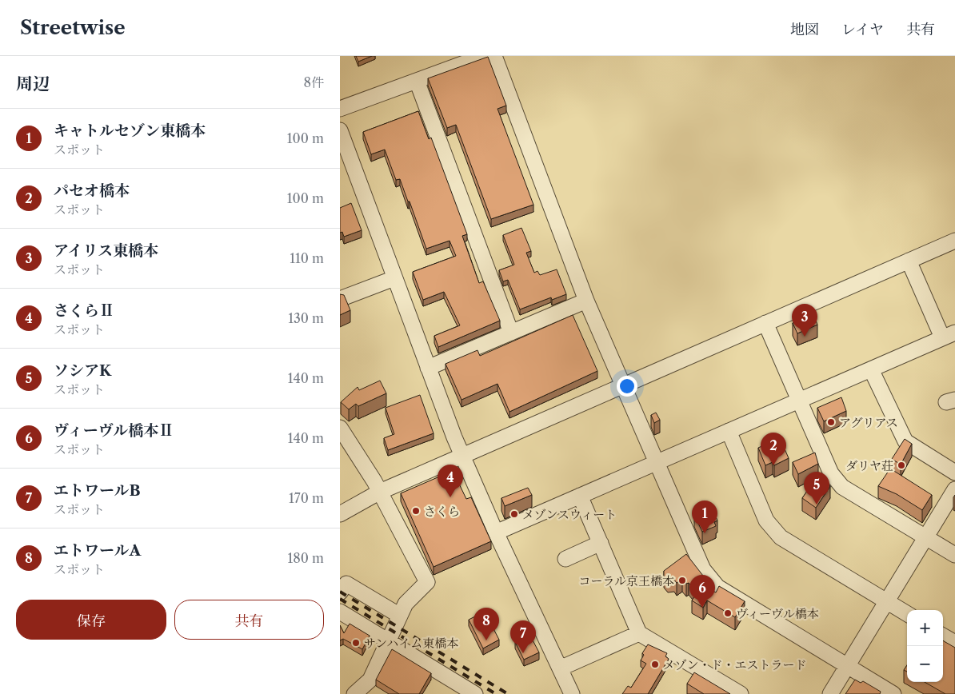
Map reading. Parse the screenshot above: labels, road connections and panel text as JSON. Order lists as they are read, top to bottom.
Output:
{
  "places": [
    "アグリアス",
    "ダリヤ荘",
    "さくら",
    "メゾンスウィート",
    "コーラル京王橋本",
    "ヴィーヴル橋本",
    "サンハイム東橋本",
    "メゾン・ド・エストラード"
  ],
  "page": {
    "header": "Streetwise",
    "nav": ["地図", "レイヤ", "共有"],
    "heading": ["周辺", "8件"],
    "list": [
      {
        "mark": "1",
        "name": "キャトルセゾン東橋本",
        "note": "スポット",
        "value": "100 m"
      },
      {
        "mark": "2",
        "name": "パセオ橋本",
        "note": "スポット",
        "value": "100 m"
      },
      {
        "mark": "3",
        "name": "アイリス東橋本",
        "note": "スポット",
        "value": "110 m"
      },
      {
        "mark": "4",
        "name": "さくらⅡ",
        "note": "スポット",
        "value": "130 m"
      },
      {
        "mark": "5",
        "name": "ソシアK",
        "note": "スポット",
        "value": "140 m"
      },
      {
        "mark": "6",
        "name": "ヴィーヴル橋本Ⅱ",
        "note": "スポット",
        "value": "140 m"
      },
      {
        "mark": "7",
        "name": "エトワールB",
        "note": "スポット",
        "value": "170 m"
      },
      {
        "mark": "8",
        "name": "エトワールA",
        "note": "スポット",
        "value": "180 m"
      }
    ],
    "pins": [
      "3",
      "2",
      "4",
      "5",
      "1",
      "6",
      "8",
      "7"
    ],
    "buttons": ["保存", "共有"],
    "map_buttons": ["+", "−"]
  }
}
